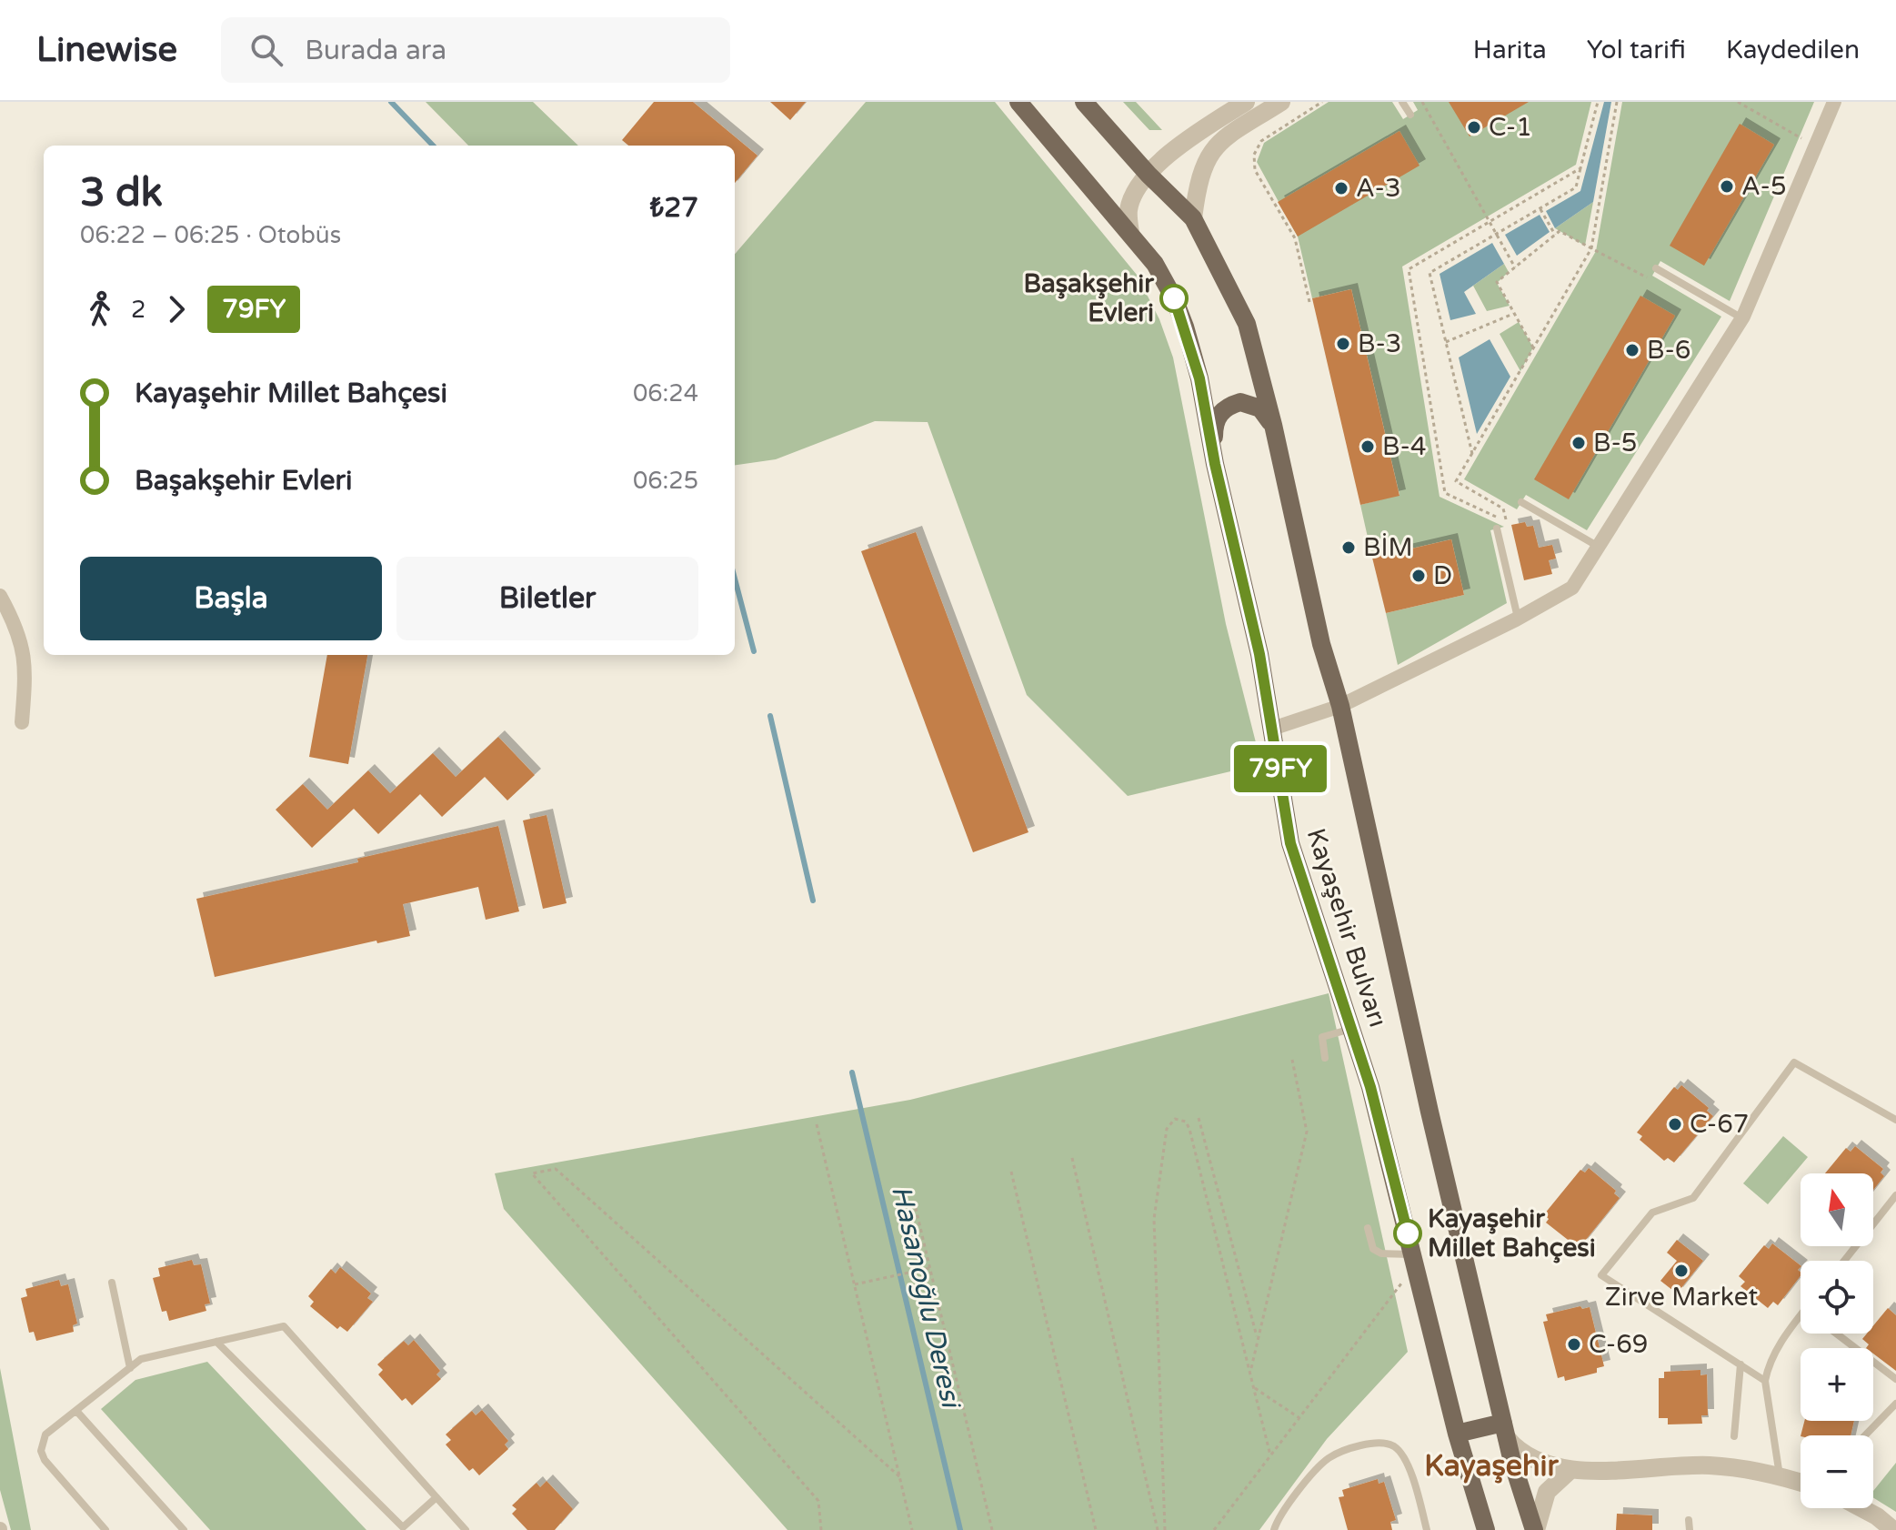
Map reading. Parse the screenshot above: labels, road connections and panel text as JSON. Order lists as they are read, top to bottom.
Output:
{
  "streets": {
    "main road": ["Kayaşehir Bulvarı"]
  },
  "districts": ["Kayaşehir"],
  "water": ["Hasanoğlu Deresi"],
  "places": [
    "C-1",
    "A-5",
    "A-3",
    "Başakşehir Evleri",
    "B-3",
    "B-6",
    "B-5",
    "B-4",
    "BİM",
    "D",
    "C-67",
    "Kayaşehir Millet Bahçesi",
    "Zirve Market",
    "C-69"
  ],
  "lines": ["bus line 79FY"],
  "north": "top",
  "page": {
    "header": "Linewise",
    "search": "Burada ara",
    "nav": ["Harita", "Yol tarifi", "Kaydedilen"],
    "on_map": "79FY",
    "heading": ["3 dk", "06:22 – 06:25 · Otobüs", "₺27"],
    "legs": ["2", "79FY"],
    "list": [
      {
        "name": "Kayaşehir Millet Bahçesi",
        "value": "06:24"
      },
      {
        "name": "Başakşehir Evleri",
        "value": "06:25"
      }
    ],
    "buttons": ["Başla", "Biletler"],
    "map_buttons": ["+", "−"]
  }
}
